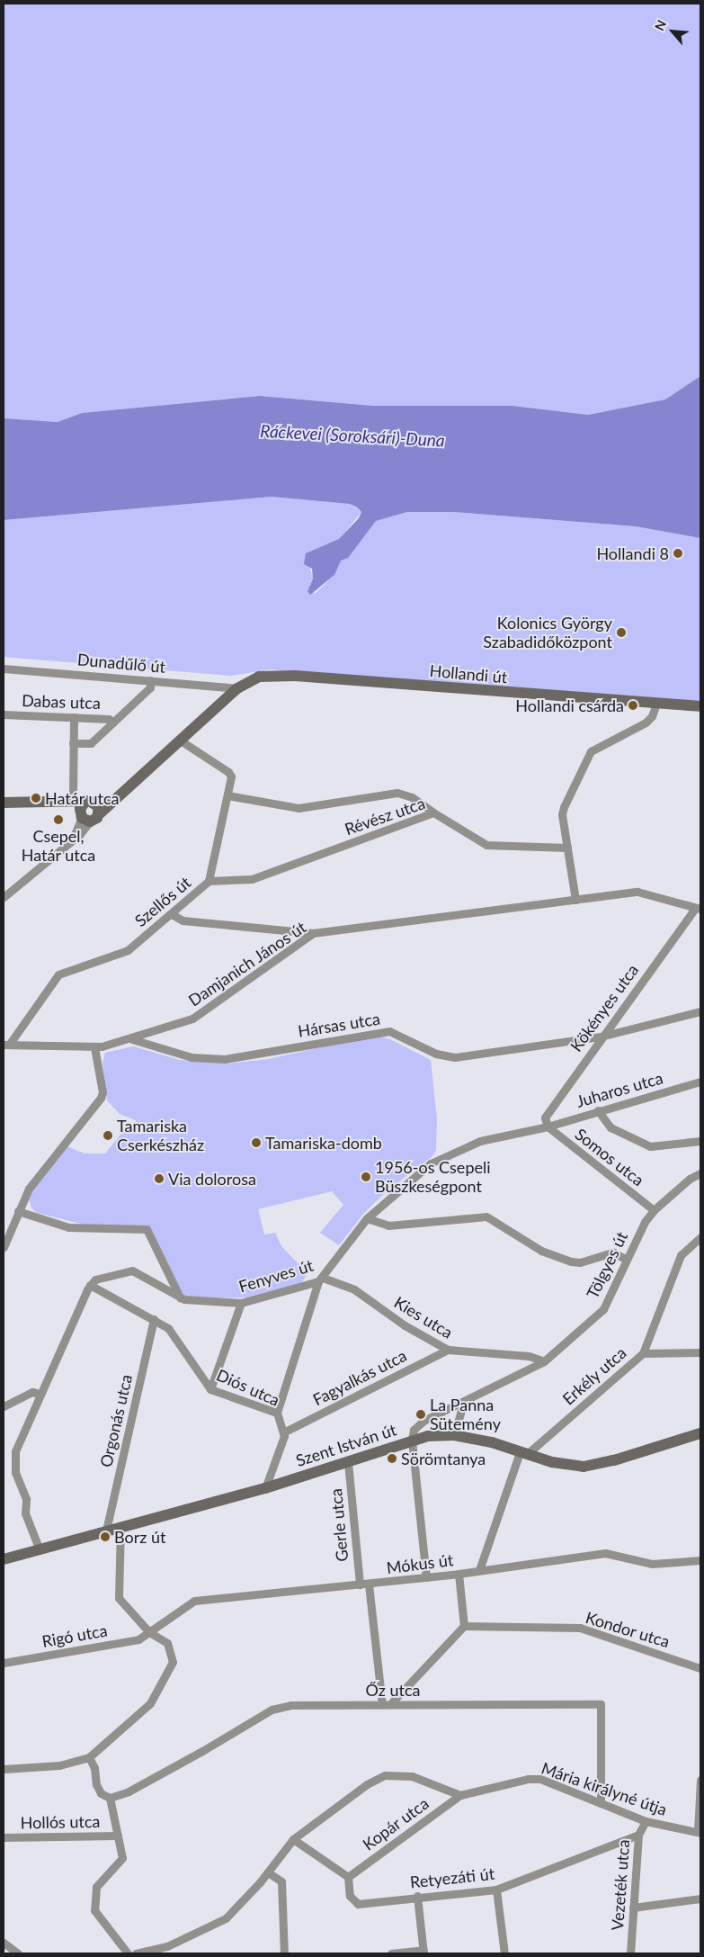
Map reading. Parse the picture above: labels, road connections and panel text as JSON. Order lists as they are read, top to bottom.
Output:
{
  "streets": {
    "street": [
      "Dunadűlő út",
      "Hollandi út",
      "Dabas utca",
      "Révész utca",
      "Szellős út",
      "Damjanich János út",
      "Kökényes utca",
      "Hársas utca",
      "Juharos utca",
      "Somos utca",
      "Tölgyes út",
      "Fenyves út",
      "Kies utca",
      "Erkély utca",
      "Fagyalkás utca",
      "Diós utca",
      "Orgonás utca",
      "Szent István út",
      "Gerle utca",
      "Mókus út",
      "Kondor utca",
      "Rigó utca",
      "Őz utca",
      "Mária királyné útja",
      "Hollós utca",
      "Kopár utca",
      "Retyezáti út",
      "Vezeték utca"
    ]
  },
  "crossings": [
    ["Dunadűlő út", "Hollandi út"],
    ["Dunadűlő út", "Dabas utca"],
    ["Révész utca", "Szellős út"],
    ["Szellős út", "Damjanich János út"],
    ["Damjanich János út", "Kökényes utca"],
    ["Damjanich János út", "Hársas utca"],
    ["Kökényes utca", "Hársas utca"],
    ["Kökényes utca", "Juharos utca"],
    ["Kökényes utca", "Somos utca"],
    ["Kökényes utca", "Fenyves út"],
    ["Juharos utca", "Somos utca"],
    ["Juharos utca", "Fenyves út"],
    ["Somos utca", "Tölgyes út"],
    ["Somos utca", "Fenyves út"],
    ["Tölgyes út", "Kies utca"],
    ["Tölgyes út", "Szent István út"],
    ["Fenyves út", "Kies utca"],
    ["Fenyves út", "Diós utca"],
    ["Kies utca", "Fagyalkás utca"],
    ["Erkély utca", "Szent István út"],
    ["Fagyalkás utca", "Diós utca"],
    ["Diós utca", "Orgonás utca"],
    ["Diós utca", "Szent István út"],
    ["Orgonás utca", "Szent István út"],
    ["Szent István út", "Gerle utca"],
    ["Gerle utca", "Mókus út"],
    ["Gerle utca", "Őz utca"],
    ["Mókus út", "Rigó utca"],
    ["Őz utca", "Mária királyné útja"],
    ["Mária királyné útja", "Kopár utca"],
    ["Mária királyné útja", "Vezeték utca"],
    ["Kopár utca", "Retyezáti út"],
    ["Retyezáti út", "Vezeték utca"]
  ],
  "water": ["Ráckevei (Soroksári)-Duna"],
  "places": [
    "Hollandi 8",
    "Kolonics György Szabadidőközpont",
    "Hollandi csárda",
    "Határ utca",
    "Csepel, Határ utca",
    "Tamariska Cserkészház",
    "Tamariska-domb",
    "1956-os Csepeli Büszkeségpont",
    "Via dolorosa",
    "La Panna Sütemény",
    "Sörömtanya",
    "Borz út"
  ],
  "north": "top left"
}
